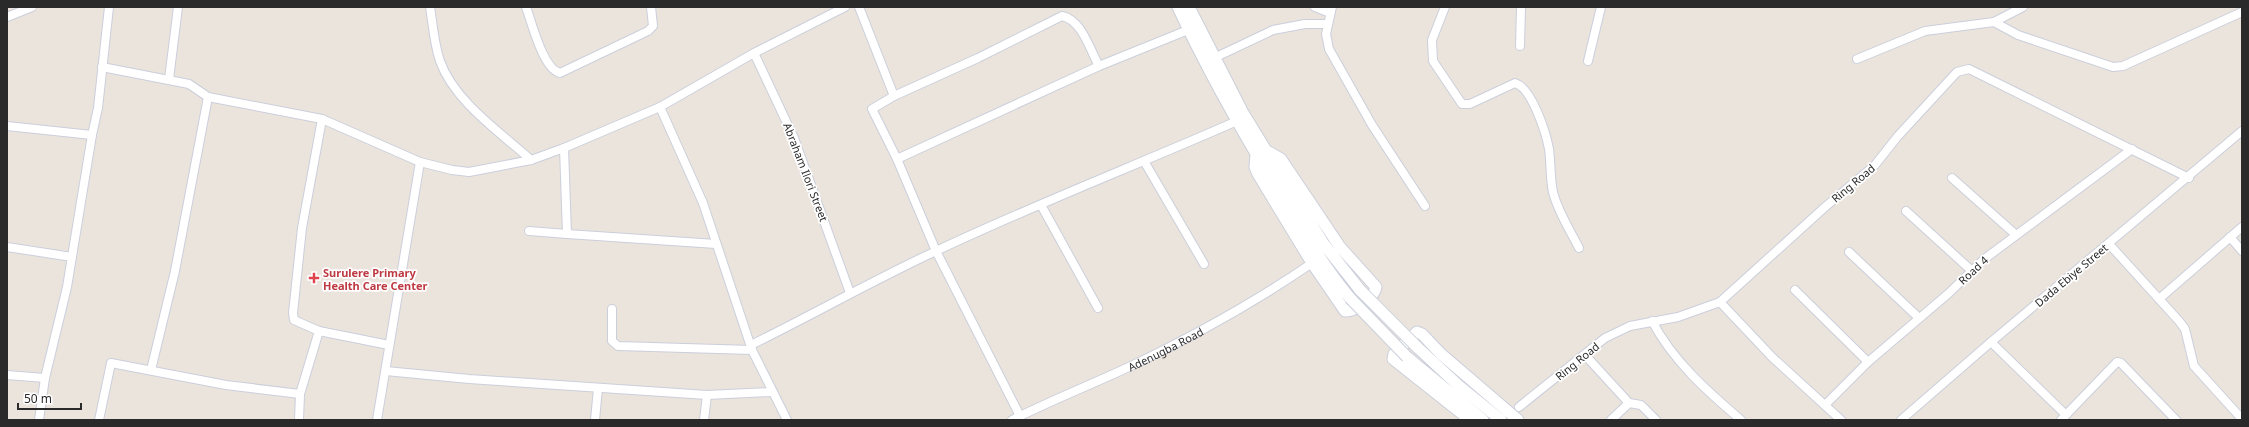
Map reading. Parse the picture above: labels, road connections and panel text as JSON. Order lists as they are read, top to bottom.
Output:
{
  "streets": {
    "street": [
      "Abraham Ilori Street",
      "Ring Road",
      "Road 4",
      "Dada Ebiye Street",
      "Adenugba Road"
    ]
  },
  "crossings": [
    ["Ring Road", "Road 4"],
    ["Ring Road", "Dada Ebiye Street"]
  ],
  "places": {
    "health": ["Surulere Primary Health Care Center"]
  },
  "scale_bar": "50 m"
}
